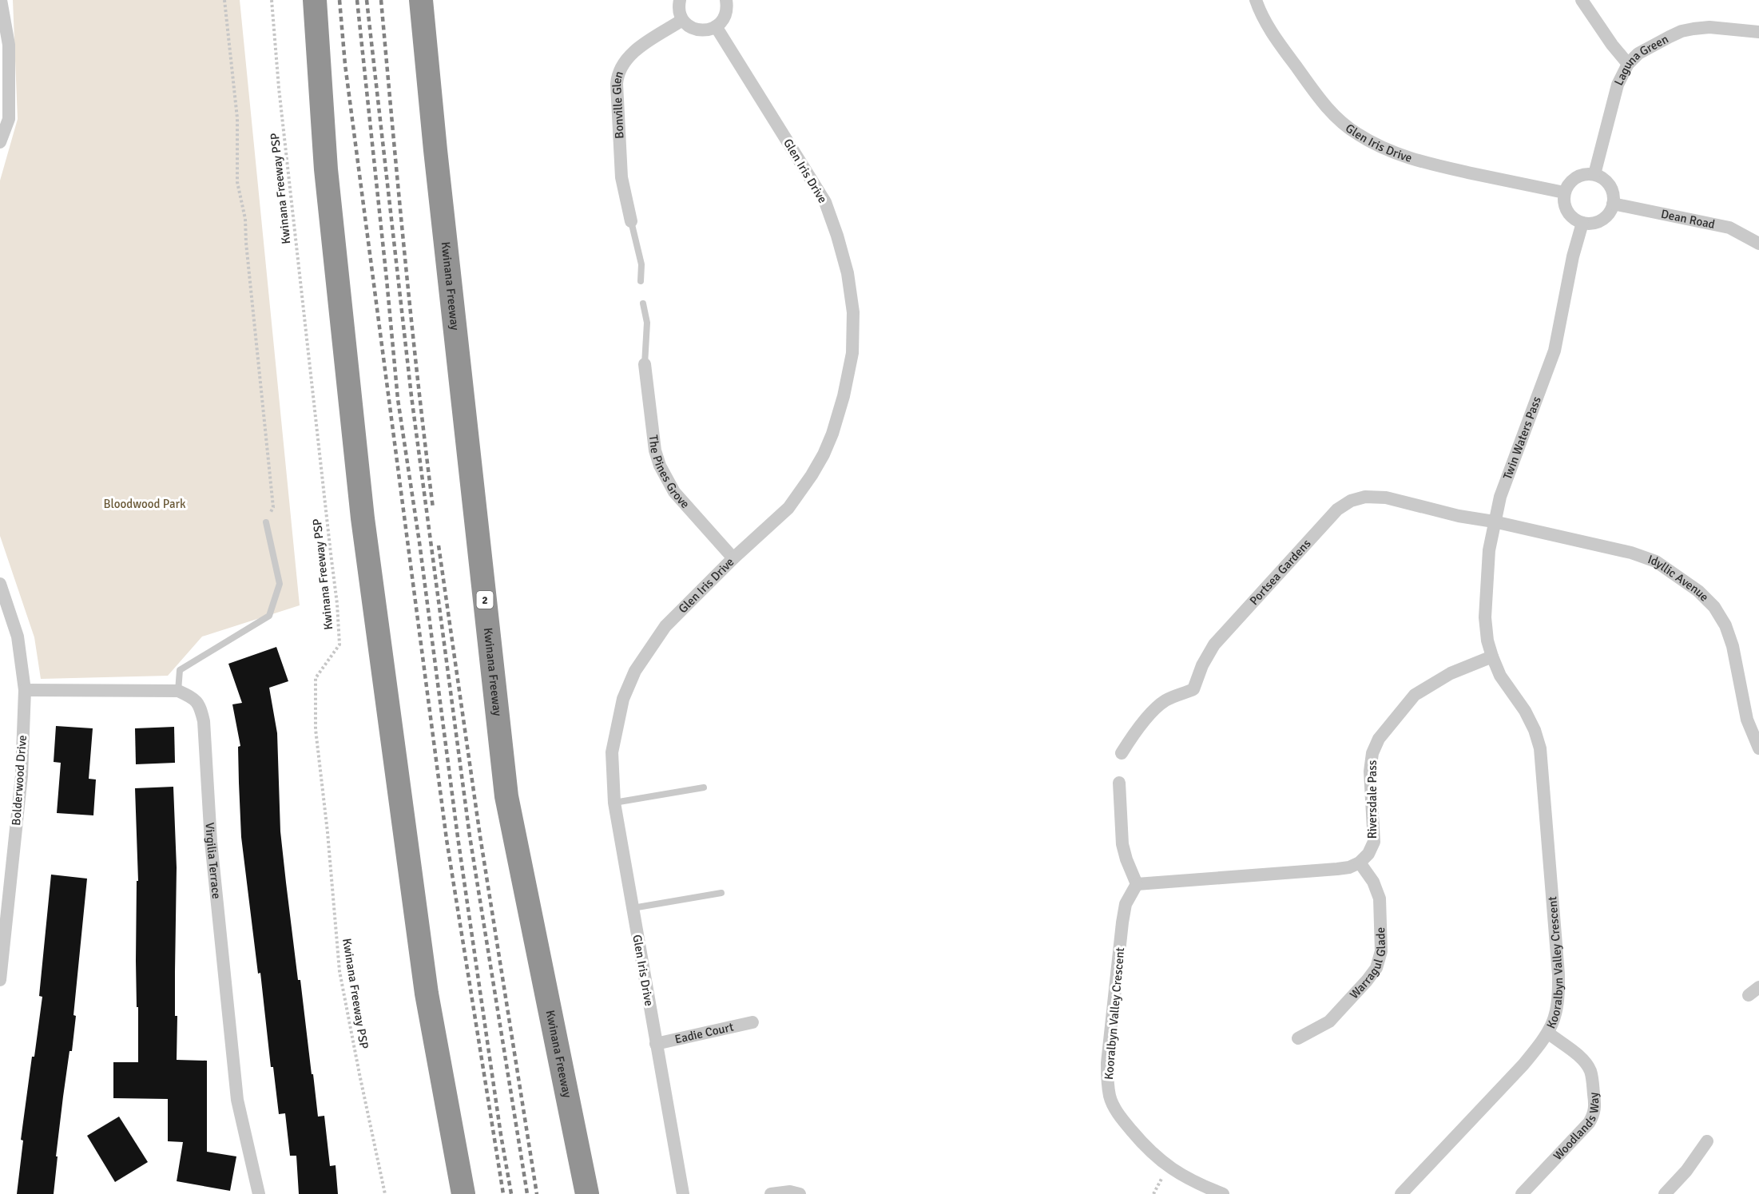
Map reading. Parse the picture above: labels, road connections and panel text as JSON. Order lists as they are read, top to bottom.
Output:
{
  "streets": {
    "highway": ["Kwinana Freeway", "2"],
    "street": [
      "Laguna Green",
      "Bonville Glen",
      "Glen Iris Drive",
      "Dean Road",
      "Twin Waters Pass",
      "The Pines Grove",
      "Portsea Gardens",
      "Idyllic Avenue",
      "Bolderwood Drive",
      "Riversdale Pass",
      "Virgilia Terrace",
      "Warragul Glade",
      "Kooralbyn Valley Crescent",
      "Eadie Court",
      "Woodlands Way"
    ],
    "path": ["Kwinana Freeway PSP"]
  },
  "crossings": [
    ["Laguna Green", "Glen Iris Drive"],
    ["Laguna Green", "Dean Road"],
    ["Laguna Green", "Twin Waters Pass"],
    ["Glen Iris Drive", "Dean Road"],
    ["Glen Iris Drive", "Twin Waters Pass"],
    ["Glen Iris Drive", "The Pines Grove"],
    ["Glen Iris Drive", "Eadie Court"],
    ["Dean Road", "Twin Waters Pass"],
    ["Twin Waters Pass", "Portsea Gardens"],
    ["Twin Waters Pass", "Idyllic Avenue"],
    ["Twin Waters Pass", "Riversdale Pass"],
    ["Twin Waters Pass", "Kooralbyn Valley Crescent"],
    ["Portsea Gardens", "Idyllic Avenue"],
    ["Riversdale Pass", "Warragul Glade"],
    ["Riversdale Pass", "Kooralbyn Valley Crescent"],
    ["Kooralbyn Valley Crescent", "Woodlands Way"]
  ],
  "parks": ["Bloodwood Park"]
}
